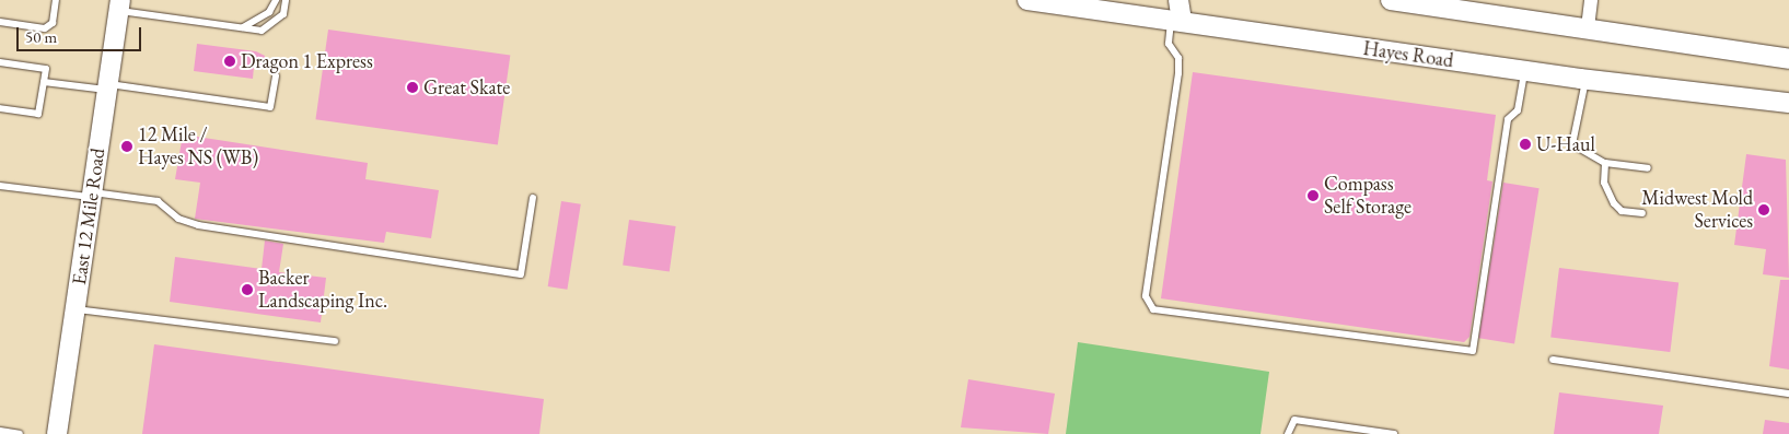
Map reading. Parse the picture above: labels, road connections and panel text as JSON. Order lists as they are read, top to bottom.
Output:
{
  "streets": {
    "street": ["Hayes Road", "East 12 Mile Road"]
  },
  "places": [
    "Dragon 1 Express",
    "Great Skate",
    "U-Haul",
    "12 Mile / Hayes NS (WB)",
    "Compass Self Storage",
    "Midwest Mold Services",
    "Backer Landscaping Inc."
  ],
  "scale_bar": "50 m"
}
